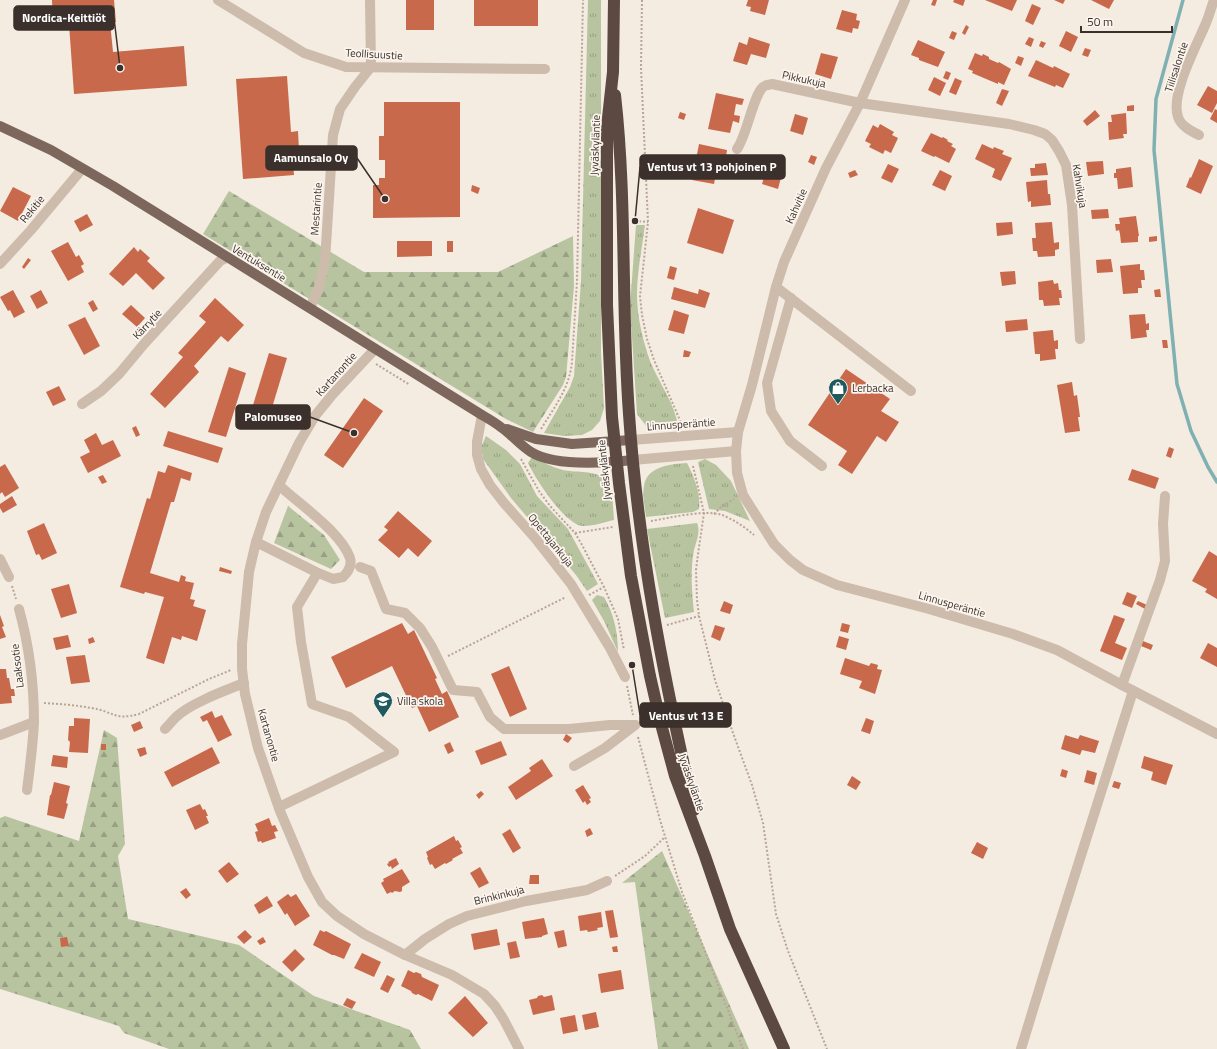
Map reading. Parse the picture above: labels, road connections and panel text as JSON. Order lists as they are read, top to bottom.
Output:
{
  "streets": {
    "highway": ["Jyväskyläntie"],
    "main road": ["Ventuksentie"],
    "street": [
      "Teollisuustie",
      "Tiilisalontie",
      "Pikkukuja",
      "Kahvikuja",
      "Kahvitie",
      "Rekitie",
      "Mestarintie",
      "Kärrytie",
      "Kartanontie",
      "Linnusperäntie",
      "Opettajankuja",
      "Laaksotie",
      "Brinkinkuja"
    ]
  },
  "crossings": [
    ["Teollisuustie", "Mestarintie"],
    ["Pikkukuja", "Kahvikuja"],
    ["Pikkukuja", "Kahvitie"],
    ["Jyväskyläntie", "Ventuksentie"],
    ["Jyväskyläntie", "Linnusperäntie"],
    ["Kahvikuja", "Kahvitie"],
    ["Kahvitie", "Linnusperäntie"],
    ["Rekitie", "Ventuksentie"],
    ["Mestarintie", "Ventuksentie"],
    ["Ventuksentie", "Kärrytie"],
    ["Ventuksentie", "Kartanontie"],
    ["Ventuksentie", "Linnusperäntie"],
    ["Ventuksentie", "Opettajankuja"],
    ["Kartanontie", "Brinkinkuja"]
  ],
  "places": {
    "other": [
      "Nordica-Keittiöt",
      "Aamunsalo Oy",
      "Ventus vt 13 pohjoinen P",
      "Palomuseo",
      "Ventus vt 13 E"
    ],
    "shop": ["Lerbacka"],
    "school or university": ["Villa skola"]
  },
  "scale_bar": "50 m"
}
